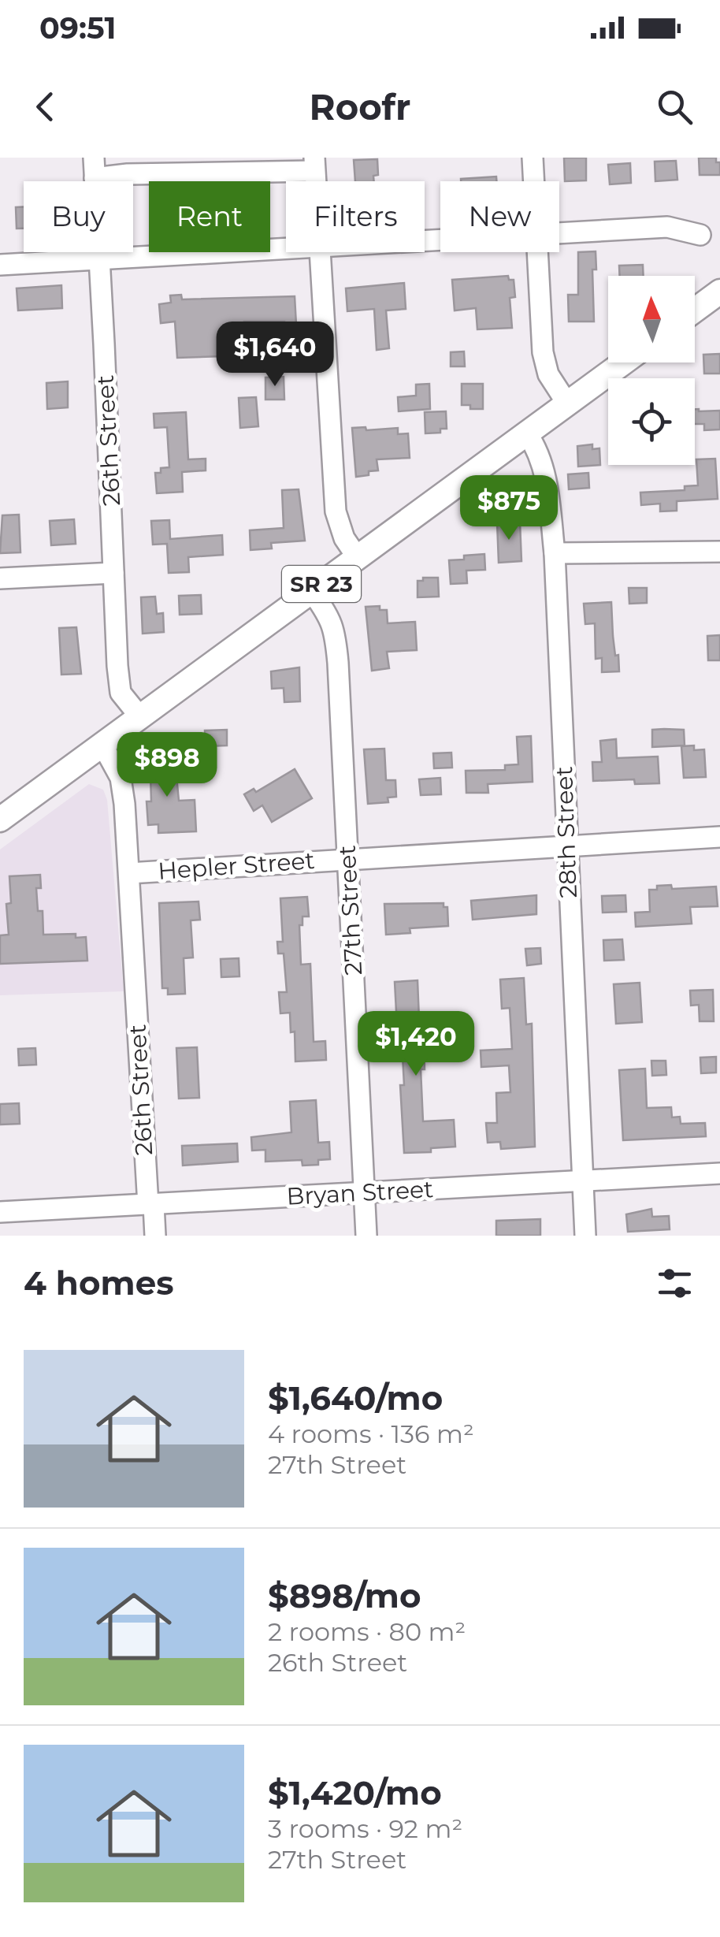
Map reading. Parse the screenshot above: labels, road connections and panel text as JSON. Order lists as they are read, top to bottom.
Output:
{
  "streets": {
    "main road": ["SR 23"],
    "street": [
      "26th Street",
      "28th Street",
      "Hepler Street",
      "27th Street",
      "Bryan Street"
    ]
  },
  "crossings": [
    ["26th Street", "SR 23"],
    ["26th Street", "Hepler Street"],
    ["26th Street", "Bryan Street"],
    ["SR 23", "28th Street"],
    ["SR 23", "27th Street"],
    ["28th Street", "Hepler Street"],
    ["28th Street", "Bryan Street"],
    ["Hepler Street", "27th Street"],
    ["27th Street", "Bryan Street"]
  ],
  "north": "top",
  "page": {
    "status": "09:51",
    "header": "Roofr",
    "chip": [
      "Buy",
      "Rent",
      "Filters",
      "New"
    ],
    "price": [
      "$1,640",
      "$875",
      "$898",
      "$1,420"
    ],
    "heading": "4 homes",
    "list": [
      {
        "name": "$1,640/mo",
        "note": "4 rooms · 136 m² · 27th Street"
      },
      {
        "name": "$898/mo",
        "note": "2 rooms · 80 m² · 26th Street"
      },
      {
        "name": "$1,420/mo",
        "note": "3 rooms · 92 m² · 27th Street"
      }
    ]
  }
}
